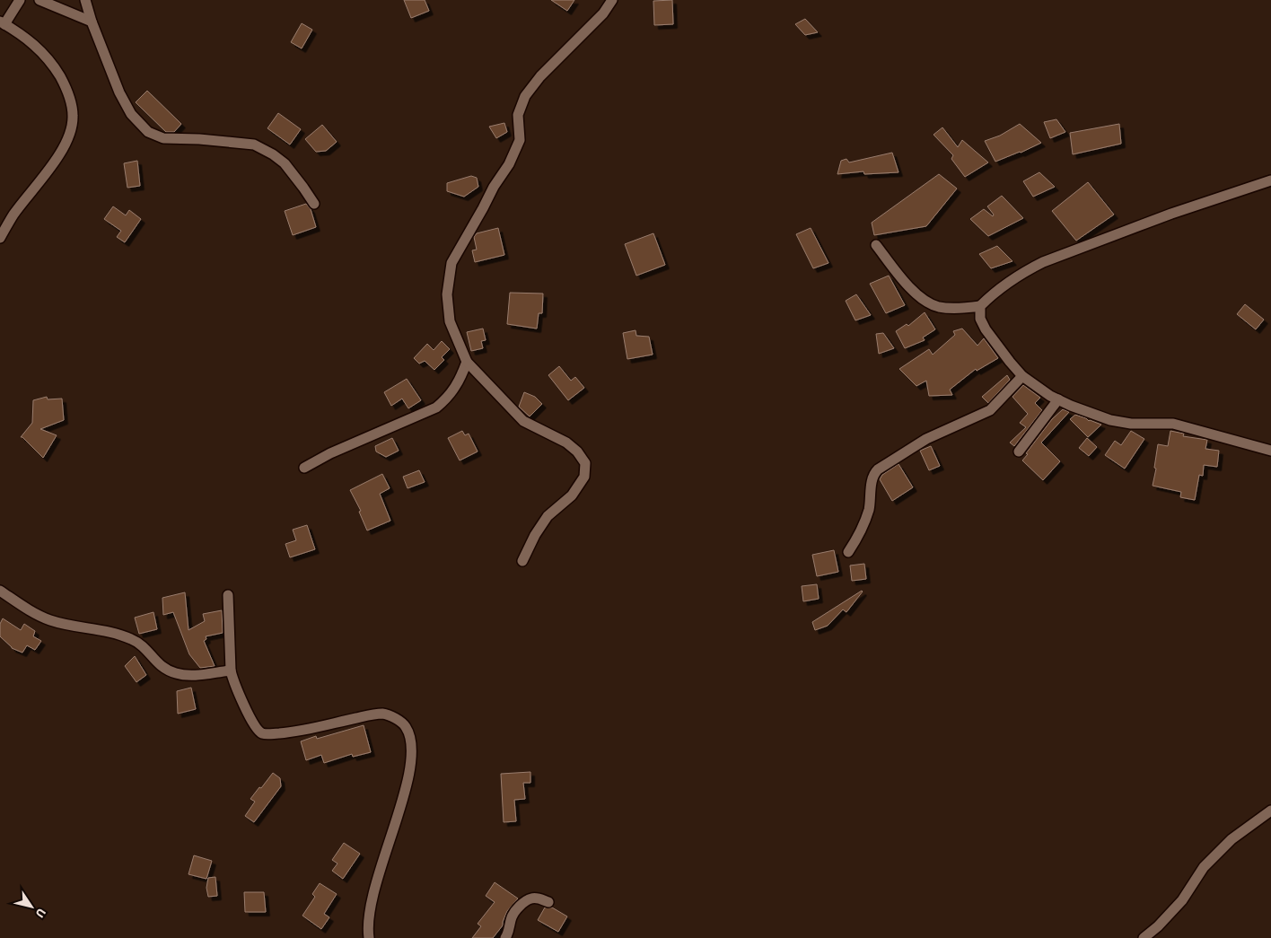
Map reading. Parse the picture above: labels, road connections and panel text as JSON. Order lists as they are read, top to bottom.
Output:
{
  "north": "bottom right"
}
